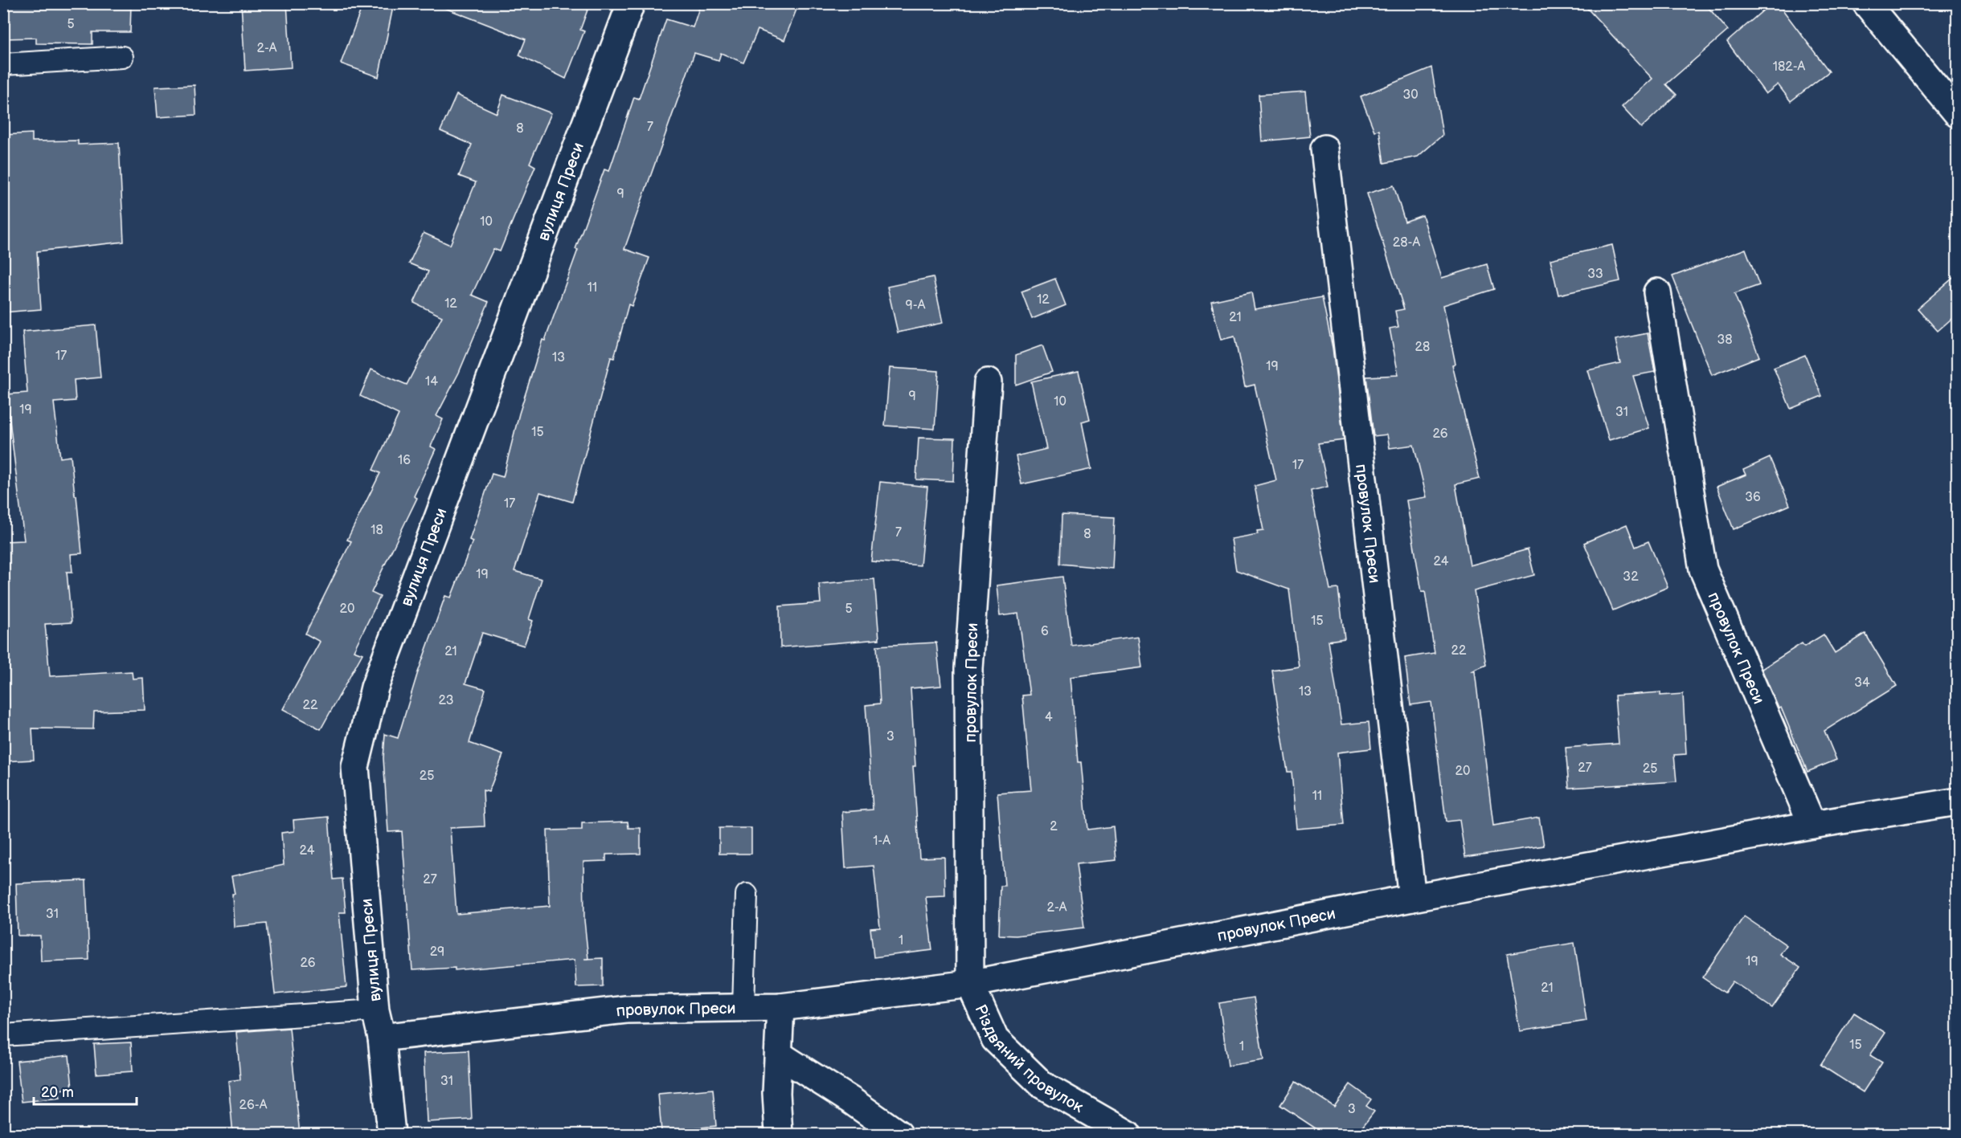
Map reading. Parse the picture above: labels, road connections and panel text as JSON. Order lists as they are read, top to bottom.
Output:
{
  "streets": {
    "street": ["вулиця Преси", "провулок Преси", "Різдвяний провулок"]
  },
  "crossings": [
    ["вулиця Преси", "провулок Преси"],
    ["провулок Преси", "Різдвяний провулок"]
  ],
  "house_numbers": [
    "5",
    "2-А",
    "182-А",
    "30",
    "7",
    "8",
    "9",
    "10",
    "28-А",
    "33",
    "11",
    "12",
    "12",
    "9-А",
    "21",
    "38",
    "28",
    "17",
    "13",
    "19",
    "14",
    "9",
    "10",
    "19",
    "31",
    "15",
    "26",
    "16",
    "17",
    "36",
    "17",
    "18",
    "7",
    "8",
    "24",
    "19",
    "32",
    "20",
    "5",
    "15",
    "6",
    "22",
    "21",
    "34",
    "13",
    "23",
    "22",
    "4",
    "3",
    "27",
    "25",
    "20",
    "25",
    "11",
    "2",
    "1-А",
    "24",
    "27",
    "2-А",
    "31",
    "1",
    "29",
    "19",
    "26",
    "21",
    "15",
    "1",
    "31",
    "26-А",
    "3"
  ],
  "scale_bar": "20 m"
}
